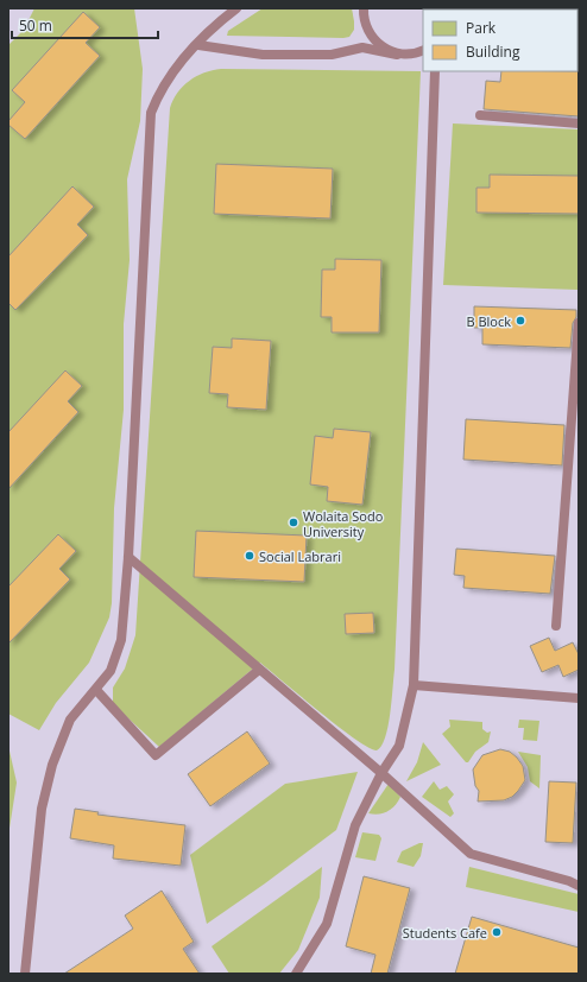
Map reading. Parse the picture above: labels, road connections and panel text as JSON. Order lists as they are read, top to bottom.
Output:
{
  "places": [
    "B Block",
    "Wolaita Sodo University",
    "Social Labrari",
    "Students Cafe"
  ],
  "legend": ["Park", "Building"],
  "scale_bar": "50 m"
}
